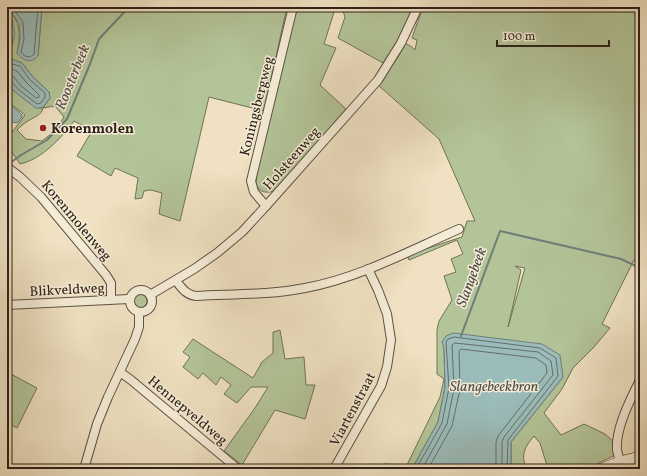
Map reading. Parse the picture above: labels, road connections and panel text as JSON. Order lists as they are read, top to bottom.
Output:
{
  "streets": {
    "street": [
      "Koningsbergweg",
      "Holsteenweg",
      "Korenmolenweg",
      "Blikveldweg",
      "Viartenstraat",
      "Hennepveldweg"
    ]
  },
  "crossings": [
    ["Koningsbergweg", "Holsteenweg"],
    ["Holsteenweg", "Blikveldweg"],
    ["Korenmolenweg", "Blikveldweg"]
  ],
  "water": ["Roosterbeek", "Slangebeek", "Slangebeekbron"],
  "places": ["Korenmolen"],
  "scale_bar": "100 m"
}
